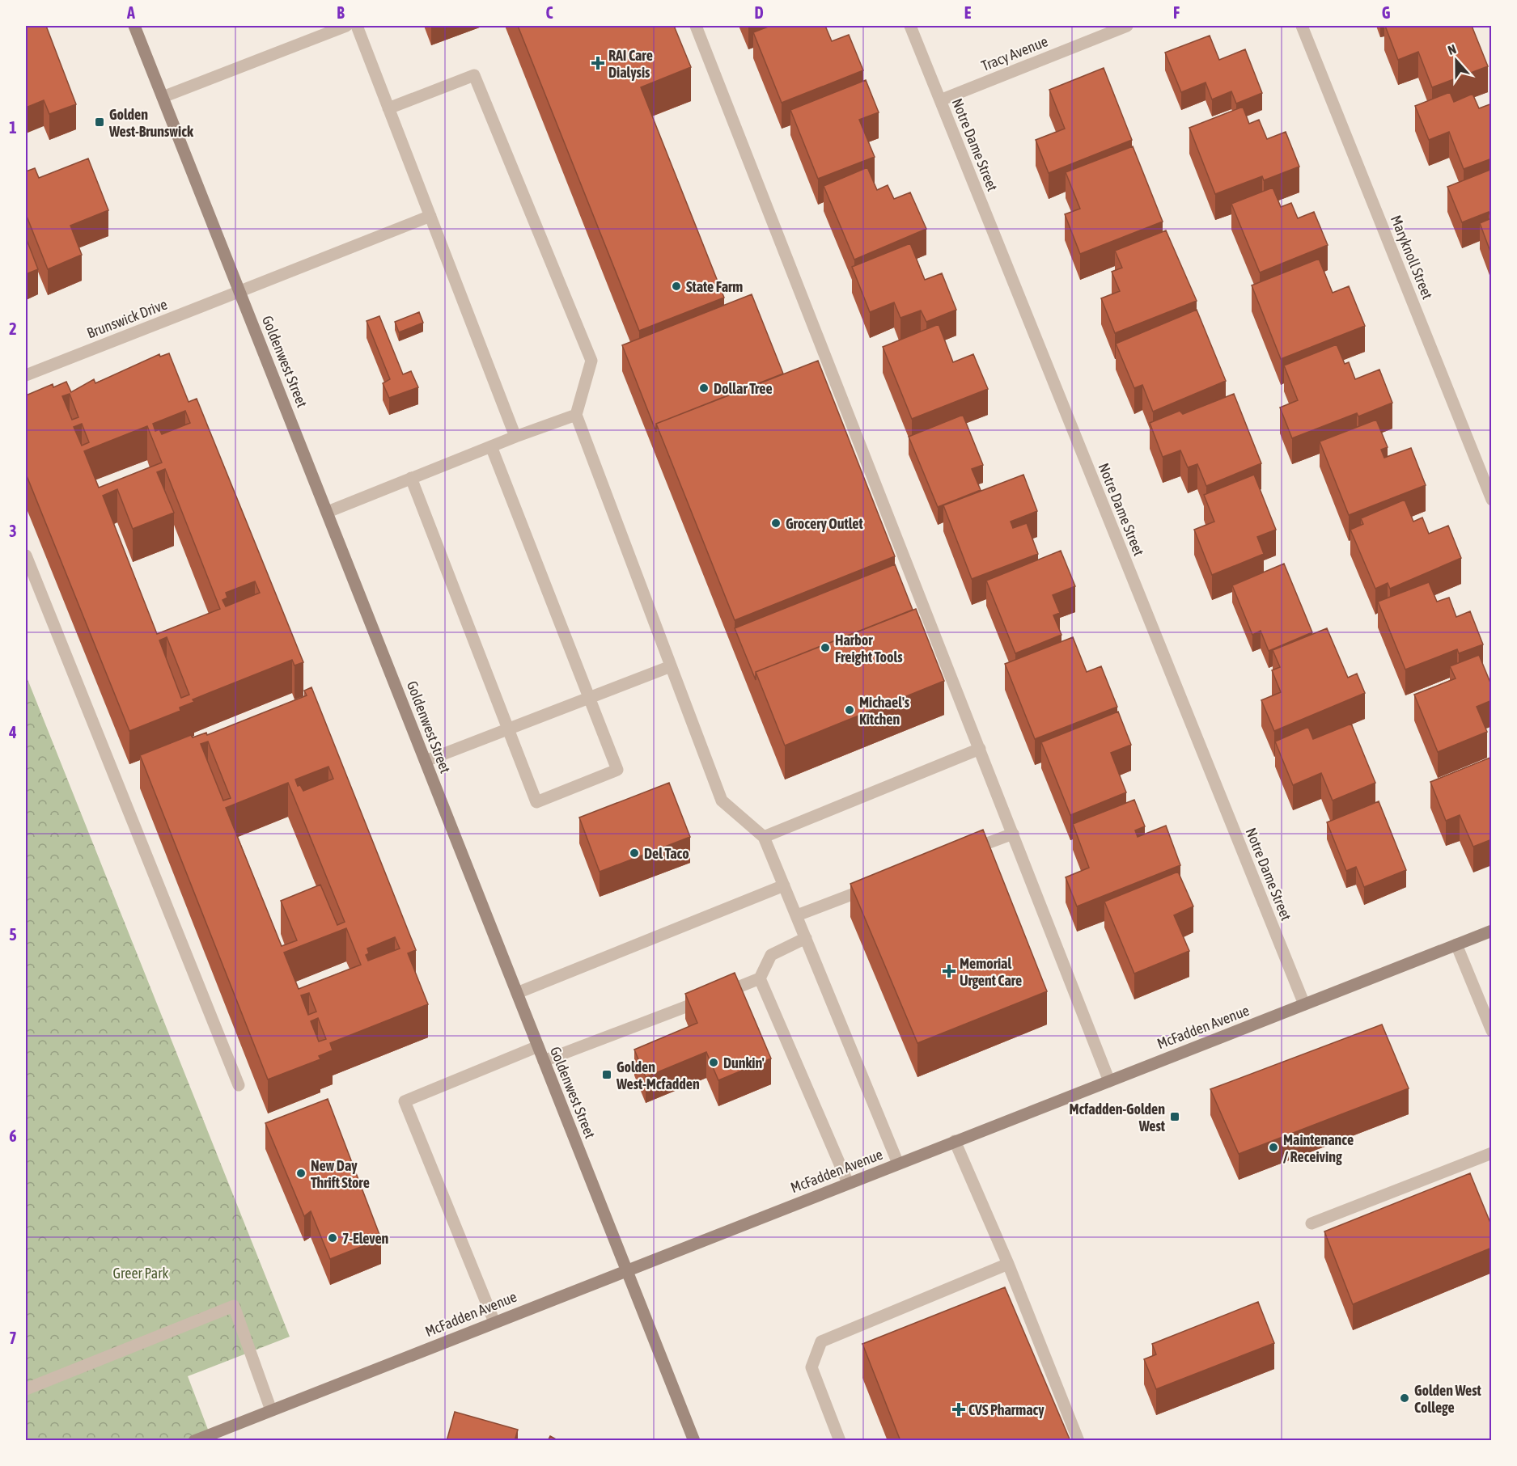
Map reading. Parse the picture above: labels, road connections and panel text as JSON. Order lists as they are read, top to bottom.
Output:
{
  "streets": {
    "main road": ["Goldenwest Street", "McFadden Avenue"],
    "street": [
      "Tracy Avenue",
      "Notre Dame Street",
      "Maryknoll Street",
      "Brunswick Drive"
    ]
  },
  "crossings": [
    ["Tracy Avenue", "Notre Dame Street"],
    ["Notre Dame Street", "McFadden Avenue"],
    ["Brunswick Drive", "Goldenwest Street"],
    ["Goldenwest Street", "McFadden Avenue"]
  ],
  "parks": ["Greer Park"],
  "places": {
    "health": ["RAI Care Dialysis", "Memorial Urgent Care", "CVS Pharmacy"],
    "transit": ["Golden West-Brunswick", "Golden West-Mcfadden", "Mcfadden-Golden West"],
    "other": [
      "State Farm",
      "Dollar Tree",
      "Grocery Outlet",
      "Harbor Freight Tools",
      "Michael's Kitchen",
      "Del Taco",
      "Dunkin'",
      "Maintenance / Receiving",
      "New Day Thrift Store",
      "7-Eleven",
      "Golden West College"
    ]
  },
  "north": "top",
  "grid": {
    "columns": [
      "A",
      "B",
      "C",
      "D",
      "E",
      "F",
      "G"
    ],
    "rows": [
      "1",
      "2",
      "3",
      "4",
      "5",
      "6",
      "7"
    ]
  }
}
